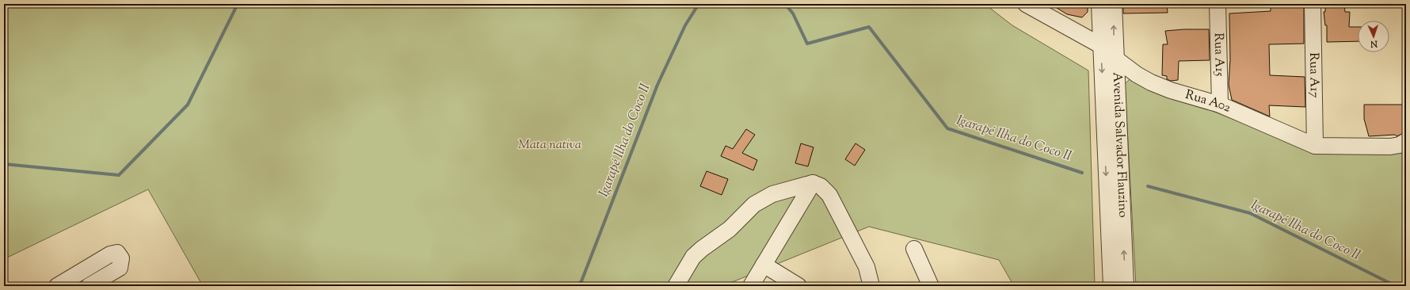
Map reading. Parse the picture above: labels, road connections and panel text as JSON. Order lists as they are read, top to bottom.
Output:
{
  "streets": {
    "street": [
      "Rua A15",
      "Rua A17",
      "Rua A02",
      "Avenida Salvador Flauzino"
    ]
  },
  "crossings": [
    ["Rua A15", "Rua A02"],
    ["Rua A17", "Rua A02"],
    ["Rua A02", "Avenida Salvador Flauzino"]
  ],
  "water": ["Igarapé Ilha do Coco II"],
  "parks": ["Mata nativa"],
  "north": "bottom"
}
